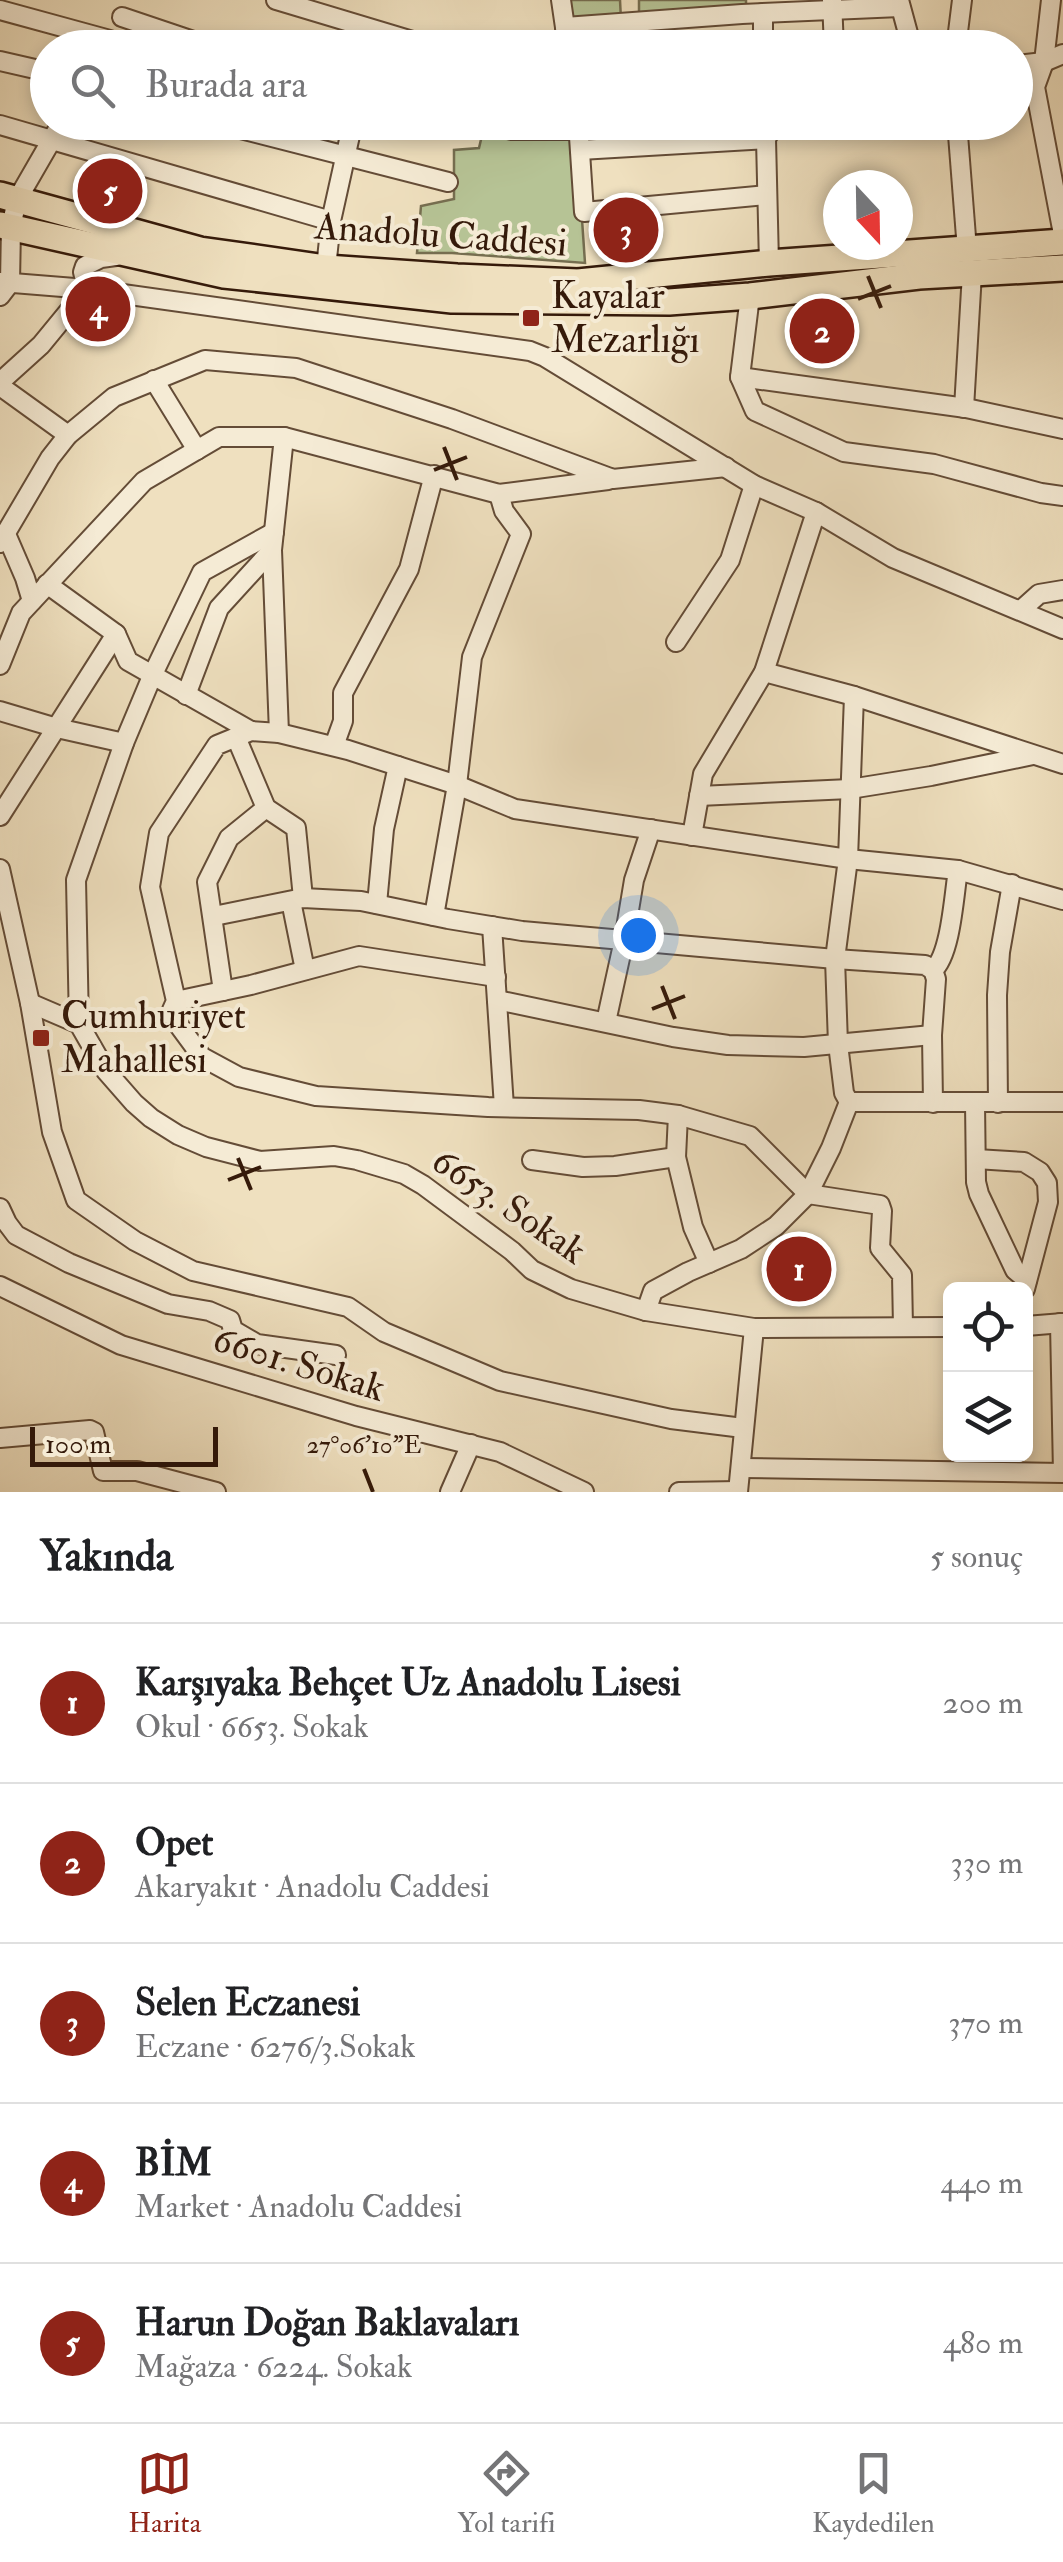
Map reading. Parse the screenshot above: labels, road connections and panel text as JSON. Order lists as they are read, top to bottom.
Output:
{
  "streets": {
    "highway": ["Anadolu Caddesi"],
    "street": ["6653. Sokak", "6601. Sokak"]
  },
  "places": {
    "transit": ["Kayalar Mezarlığı", "Cumhuriyet Mahallesi"]
  },
  "scale_bar": "100 m",
  "north": "bottom",
  "page": {
    "search": "Burada ara",
    "pins": [
      "5",
      "3",
      "4",
      "2",
      "1"
    ],
    "scale": "100 m",
    "heading": ["Yakında", "5 sonuç"],
    "list": [
      {
        "mark": "1",
        "name": "Karşıyaka Behçet Uz Anadolu Lisesi",
        "note": "Okul · 6653. Sokak",
        "value": "200 m"
      },
      {
        "mark": "2",
        "name": "Opet",
        "note": "Akaryakıt · Anadolu Caddesi",
        "value": "330 m"
      },
      {
        "mark": "3",
        "name": "Selen Eczanesi",
        "note": "Eczane · 6276/3.Sokak",
        "value": "370 m"
      },
      {
        "mark": "4",
        "name": "BİM",
        "note": "Market · Anadolu Caddesi",
        "value": "440 m"
      },
      {
        "mark": "5",
        "name": "Harun Doğan Baklavaları",
        "note": "Mağaza · 6224. Sokak",
        "value": "480 m"
      }
    ],
    "nav": ["Harita", "Yol tarifi", "Kaydedilen"]
  },
  "coordinates": ["27°06'10\"E"]
}
